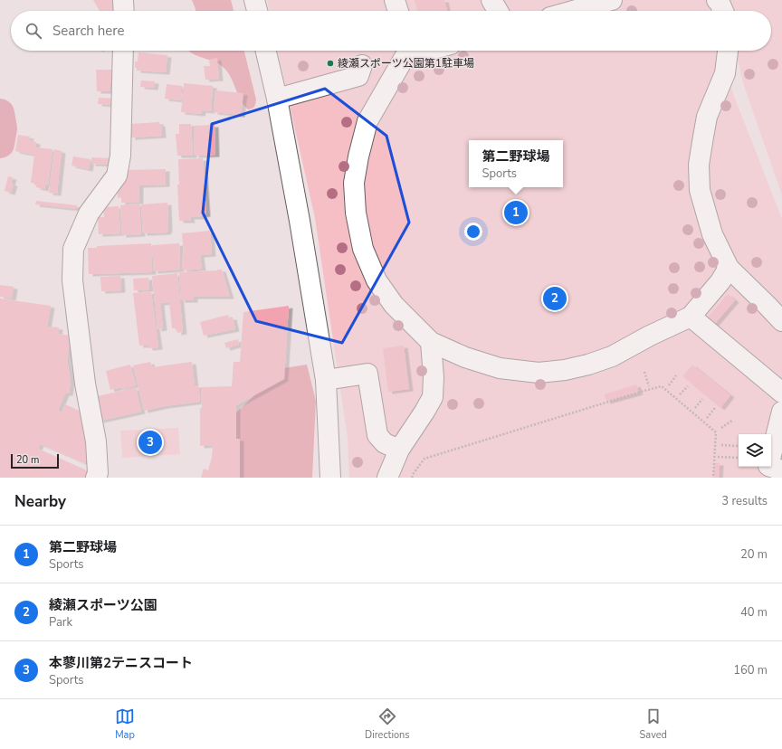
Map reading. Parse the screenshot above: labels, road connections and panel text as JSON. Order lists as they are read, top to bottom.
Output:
{
  "places": ["綾瀬スポーツ公園第1駐車場"],
  "scale_bar": "20 m",
  "page": {
    "search": "Search here",
    "popup": ["第二野球場", "Sports"],
    "pins": ["1", "2", "3"],
    "scale": "20 m",
    "heading": ["Nearby", "3 results"],
    "list": [
      {
        "mark": "1",
        "name": "第二野球場",
        "note": "Sports",
        "value": "20 m"
      },
      {
        "mark": "2",
        "name": "綾瀬スポーツ公園",
        "note": "Park",
        "value": "40 m"
      },
      {
        "mark": "3",
        "name": "本蓼川第2テニスコート",
        "note": "Sports",
        "value": "160 m"
      }
    ],
    "nav": ["Map", "Directions", "Saved"]
  }
}
